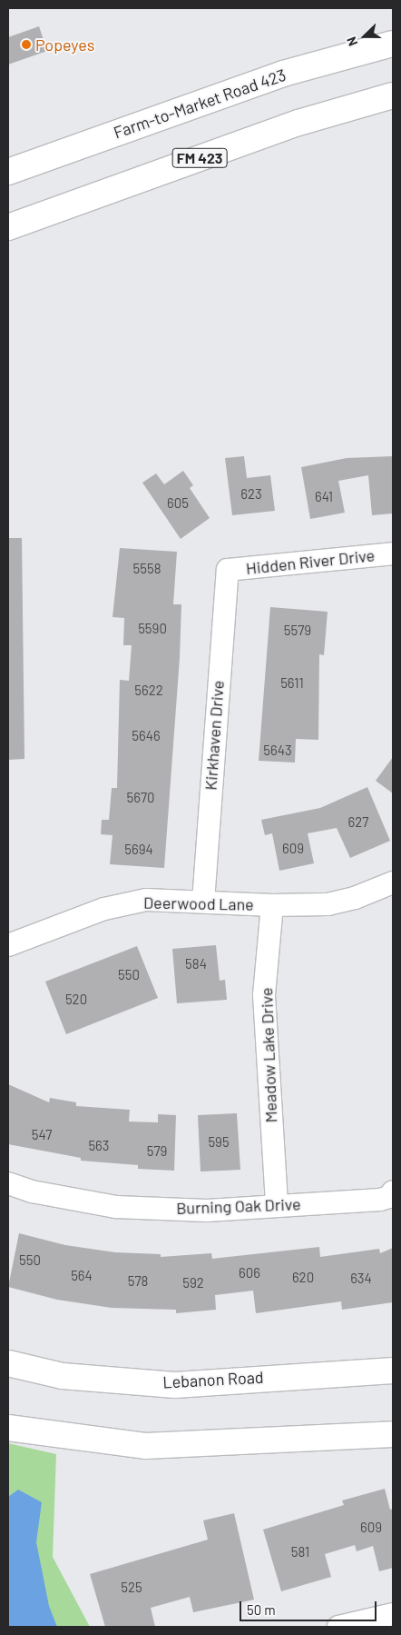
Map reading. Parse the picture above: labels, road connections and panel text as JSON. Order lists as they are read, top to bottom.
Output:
{
  "streets": {
    "main road": ["Farm-to-Market Road 423", "FM 423", "Lebanon Road"],
    "street": [
      "Hidden River Drive",
      "Kirkhaven Drive",
      "Deerwood Lane",
      "Meadow Lake Drive",
      "Burning Oak Drive"
    ]
  },
  "crossings": [
    ["Hidden River Drive", "Kirkhaven Drive"],
    ["Kirkhaven Drive", "Deerwood Lane"],
    ["Deerwood Lane", "Meadow Lake Drive"],
    ["Meadow Lake Drive", "Burning Oak Drive"]
  ],
  "places": ["Popeyes"],
  "house_numbers": [
    "623",
    "641",
    "605",
    "5558",
    "5590",
    "5579",
    "5611",
    "5622",
    "5646",
    "5643",
    "5670",
    "627",
    "609",
    "5694",
    "584",
    "550",
    "520",
    "547",
    "595",
    "563",
    "579",
    "550",
    "606",
    "564",
    "620",
    "634",
    "578",
    "592",
    "609",
    "581",
    "525"
  ],
  "scale_bar": "50 m",
  "north": "left"
}
